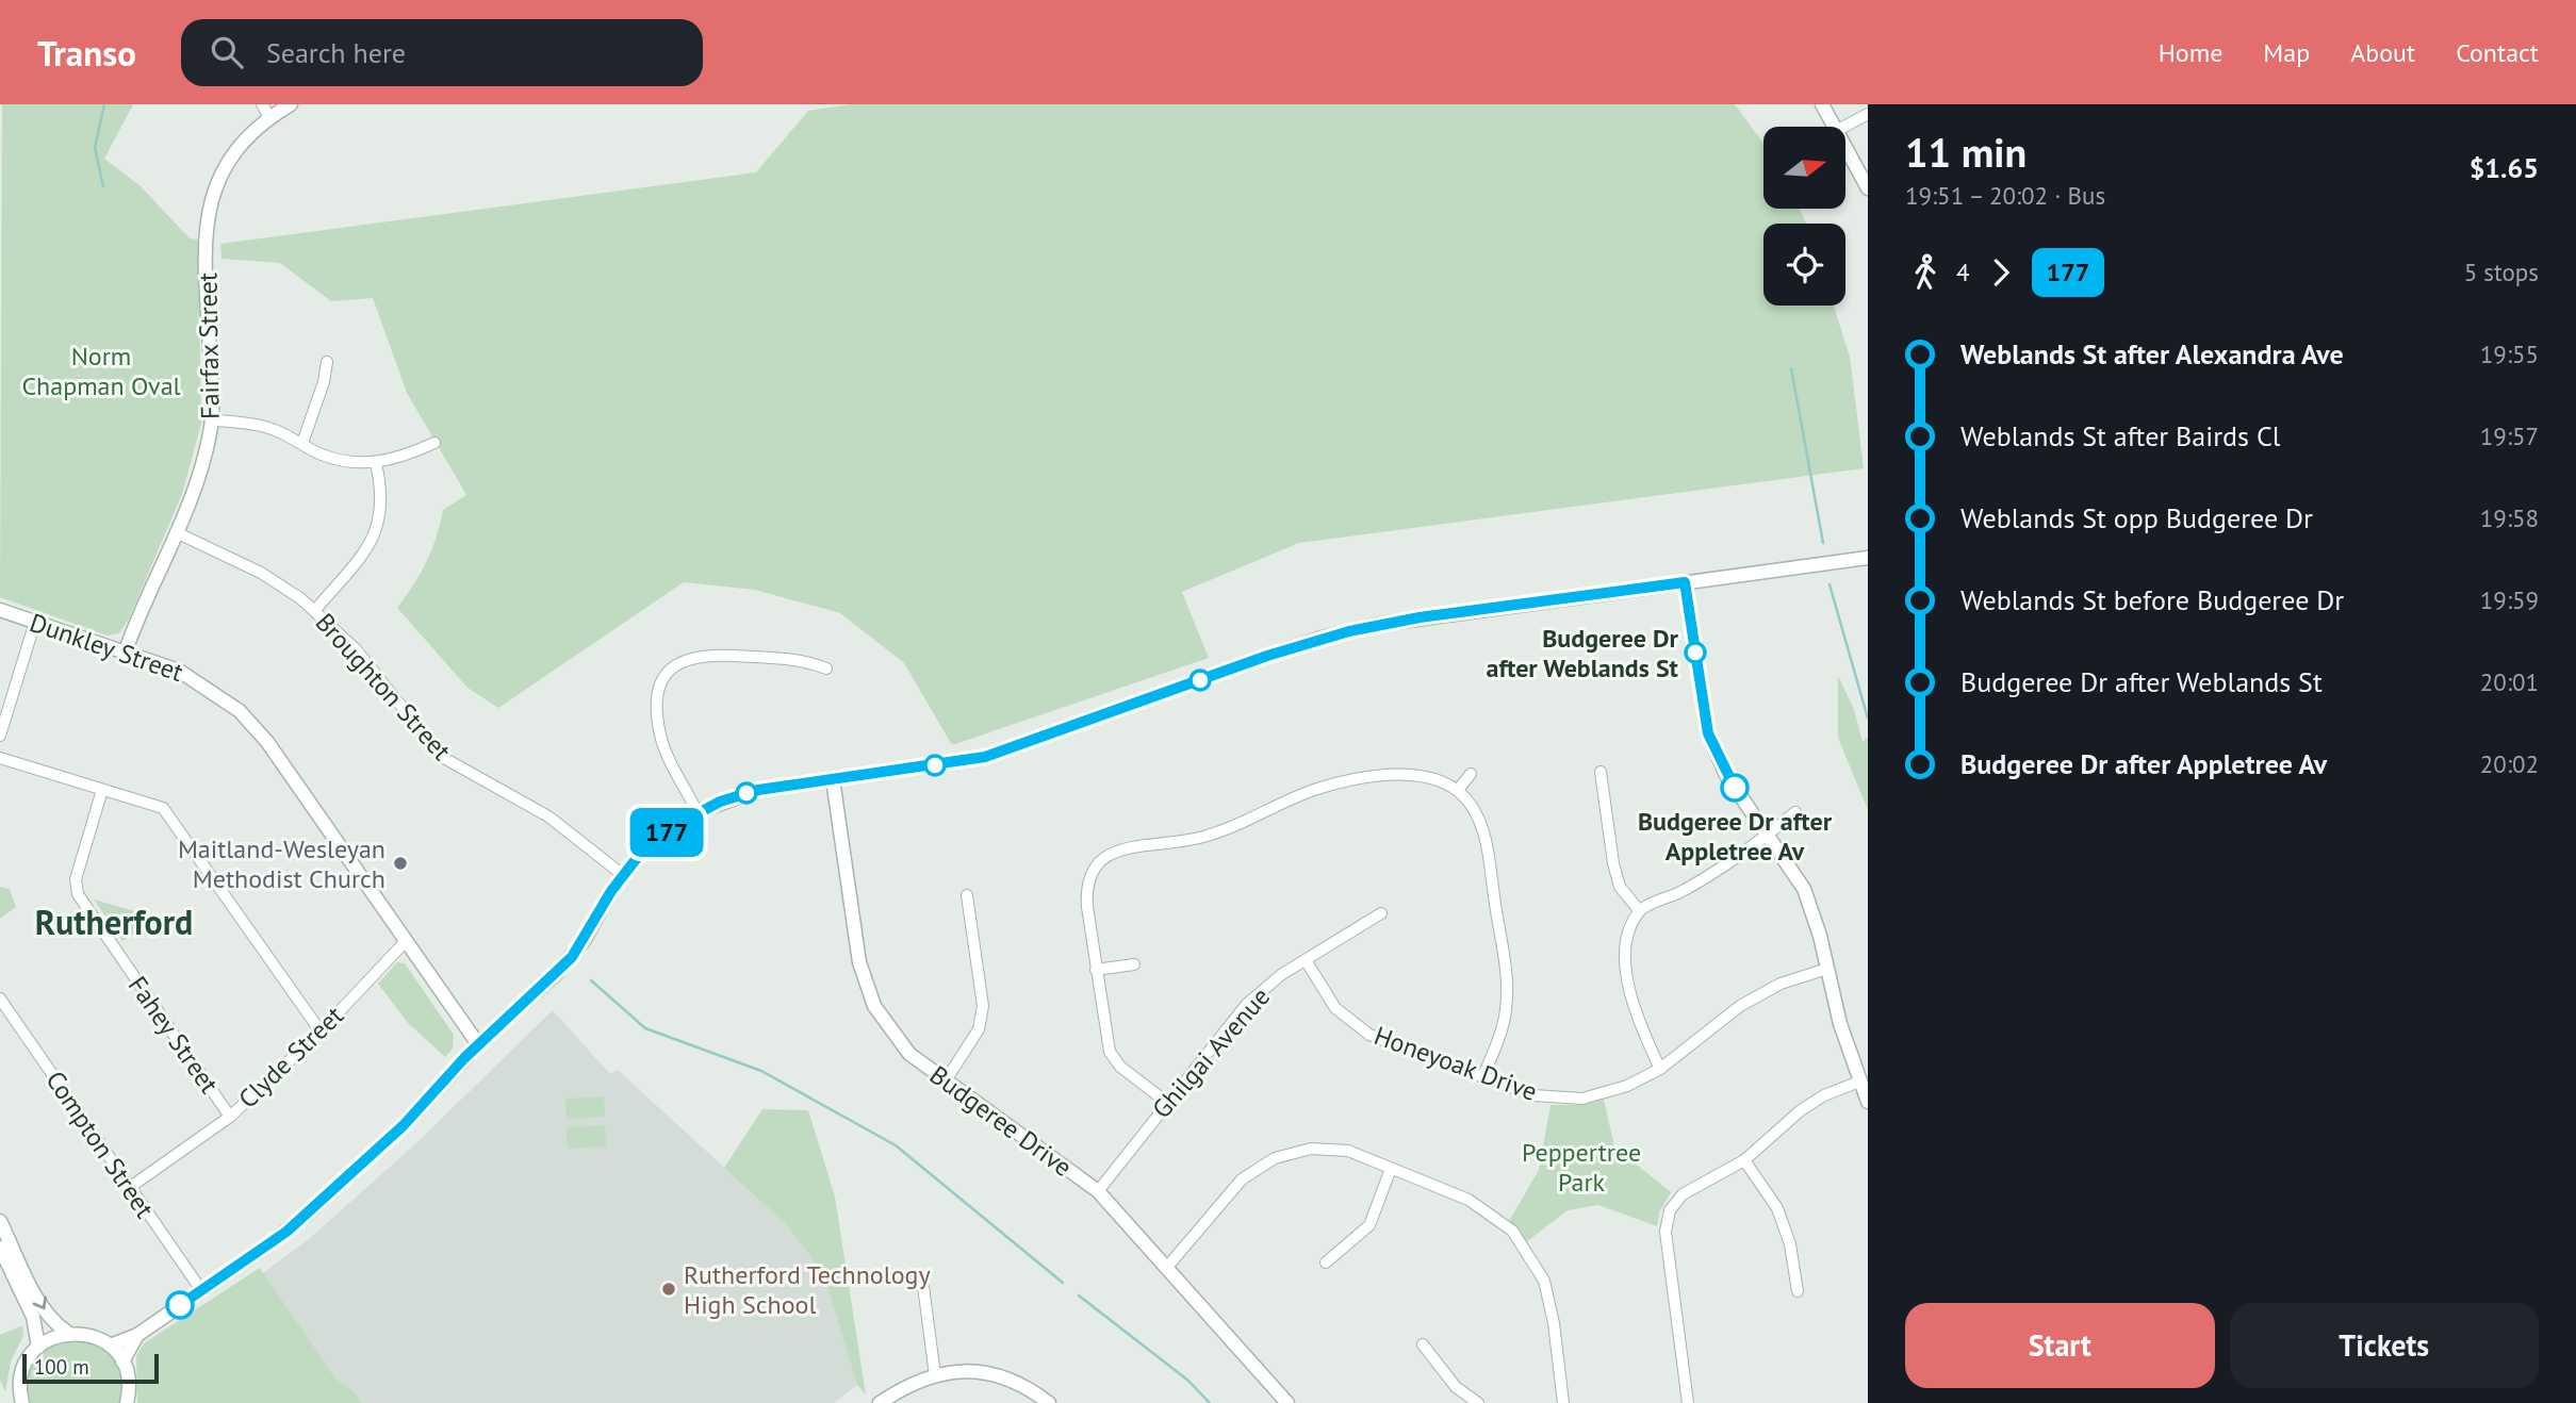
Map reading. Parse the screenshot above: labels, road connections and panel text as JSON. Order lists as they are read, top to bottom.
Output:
{
  "streets": {
    "street": [
      "Fairfax Street",
      "Dunkley Street",
      "Broughton Street",
      "Fahey Street",
      "Ghilgai Avenue",
      "Clyde Street",
      "Honeyoak Drive",
      "Budgeree Drive",
      "Compton Street"
    ]
  },
  "crossings": [
    ["Fairfax Street", "Dunkley Street"],
    ["Fairfax Street", "Broughton Street"],
    ["Dunkley Street", "Clyde Street"],
    ["Fahey Street", "Clyde Street"],
    ["Ghilgai Avenue", "Honeyoak Drive"],
    ["Ghilgai Avenue", "Budgeree Drive"],
    ["Clyde Street", "Compton Street"]
  ],
  "districts": ["Rutherford"],
  "parks": ["Norm Chapman Oval", "Peppertree Park"],
  "places": [
    "Budgeree Dr after Weblands St",
    "Budgeree Dr after Appletree Av",
    "Maitland-Wesleyan Methodist Church",
    "Rutherford Technology High School"
  ],
  "lines": ["bus line 177"],
  "scale_bar": "100 m",
  "north": "right",
  "page": {
    "header": "Transo",
    "search": "Search here",
    "nav": [
      "Home",
      "Map",
      "About",
      "Contact"
    ],
    "on_map": "177",
    "heading": ["11 min", "19:51 – 20:02 · Bus", "$1.65"],
    "legs": ["4", "177", "5 stops"],
    "list": [
      {
        "name": "Weblands St after Alexandra Ave",
        "value": "19:55"
      },
      {
        "name": "Weblands St after Bairds Cl",
        "value": "19:57"
      },
      {
        "name": "Weblands St opp Budgeree Dr",
        "value": "19:58"
      },
      {
        "name": "Weblands St before Budgeree Dr",
        "value": "19:59"
      },
      {
        "name": "Budgeree Dr after Weblands St",
        "value": "20:01"
      },
      {
        "name": "Budgeree Dr after Appletree Av",
        "value": "20:02"
      }
    ],
    "buttons": ["Start", "Tickets"],
    "scale": "100 m"
  }
}
